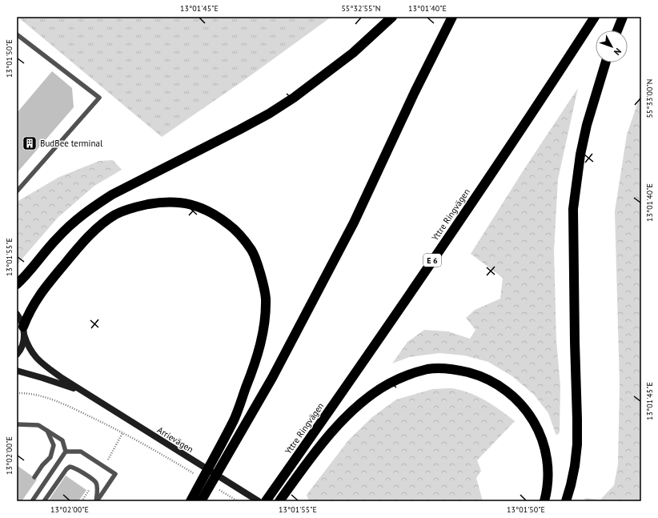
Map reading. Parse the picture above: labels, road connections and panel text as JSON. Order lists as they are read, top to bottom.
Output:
{
  "streets": {
    "highway": ["Yttre Ringvägen", "E 6"],
    "main road": ["Arrievägen"]
  },
  "places": {
    "building": ["BudBee terminal"]
  },
  "north": "bottom right",
  "coordinates": [
    "13°01'45\"E",
    "55°32'55\"N",
    "13°01'40\"E",
    "13°01'50\"E",
    "55°33'00\"N",
    "13°01'55\"E",
    "13°02'00\"E"
  ]
}
